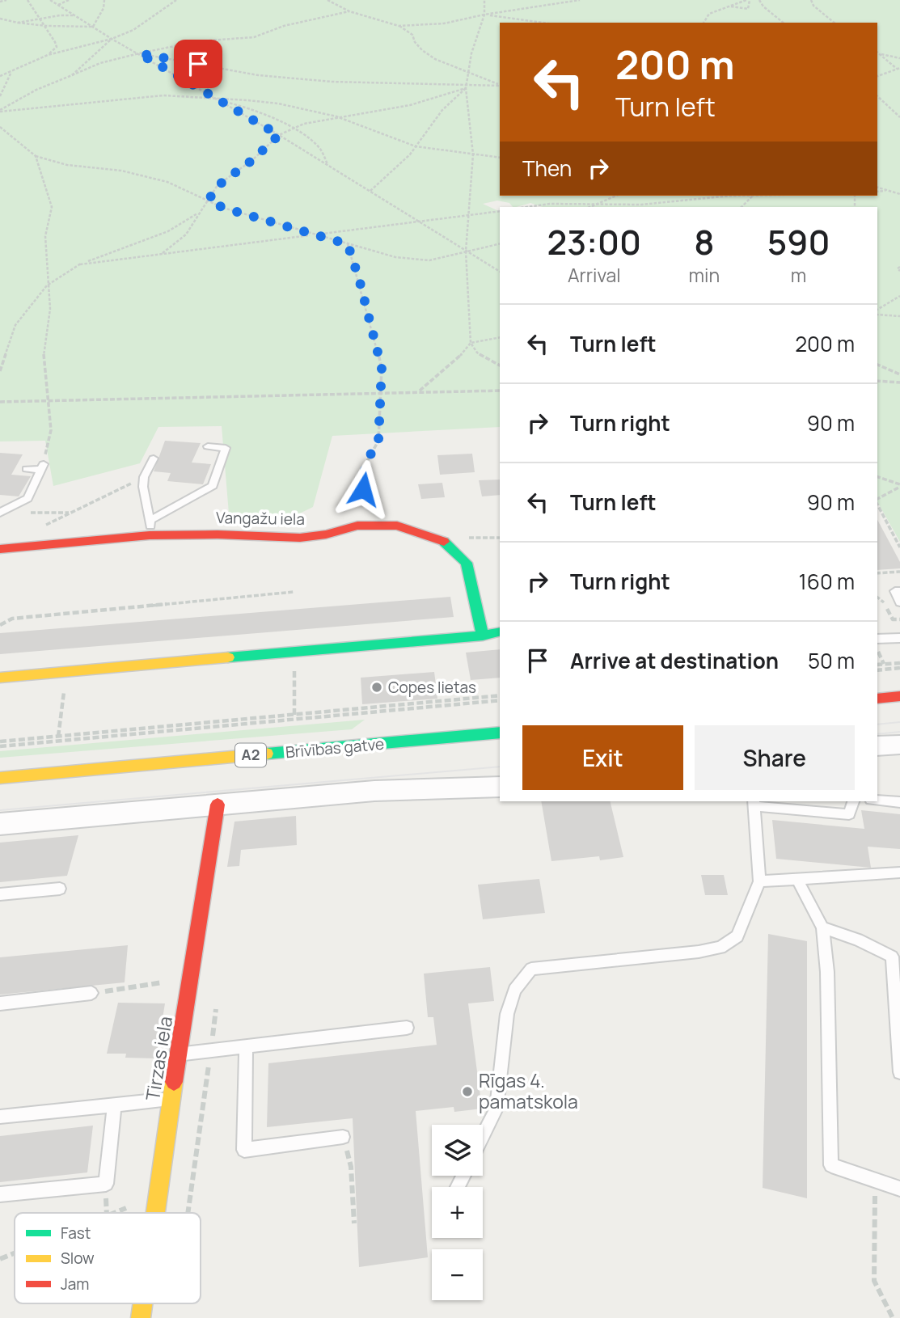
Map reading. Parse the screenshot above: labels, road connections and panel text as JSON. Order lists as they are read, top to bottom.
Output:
{
  "streets": {
    "main road": [
      "Vangažu iela",
      "Brīvības gatve",
      "A2",
      "Tirzas iela"
    ]
  },
  "places": ["Copes lietas", "Rīgas 4. pamatskola"],
  "legend": ["Fast", "Slow", "Jam"],
  "page": {
    "turn": ["200 m", "Turn left"],
    "then": "Then",
    "eta": [
      "23:00",
      "Arrival",
      "8",
      "min",
      "590",
      "m"
    ],
    "list": [
      {
        "name": "Turn left",
        "value": "200 m"
      },
      {
        "name": "Turn right",
        "value": "90 m"
      },
      {
        "name": "Turn left",
        "value": "90 m"
      },
      {
        "name": "Turn right",
        "value": "160 m"
      },
      {
        "name": "Arrive at destination",
        "value": "50 m"
      }
    ],
    "buttons": ["Exit", "Share"],
    "map_buttons": ["+", "−"]
  }
}
